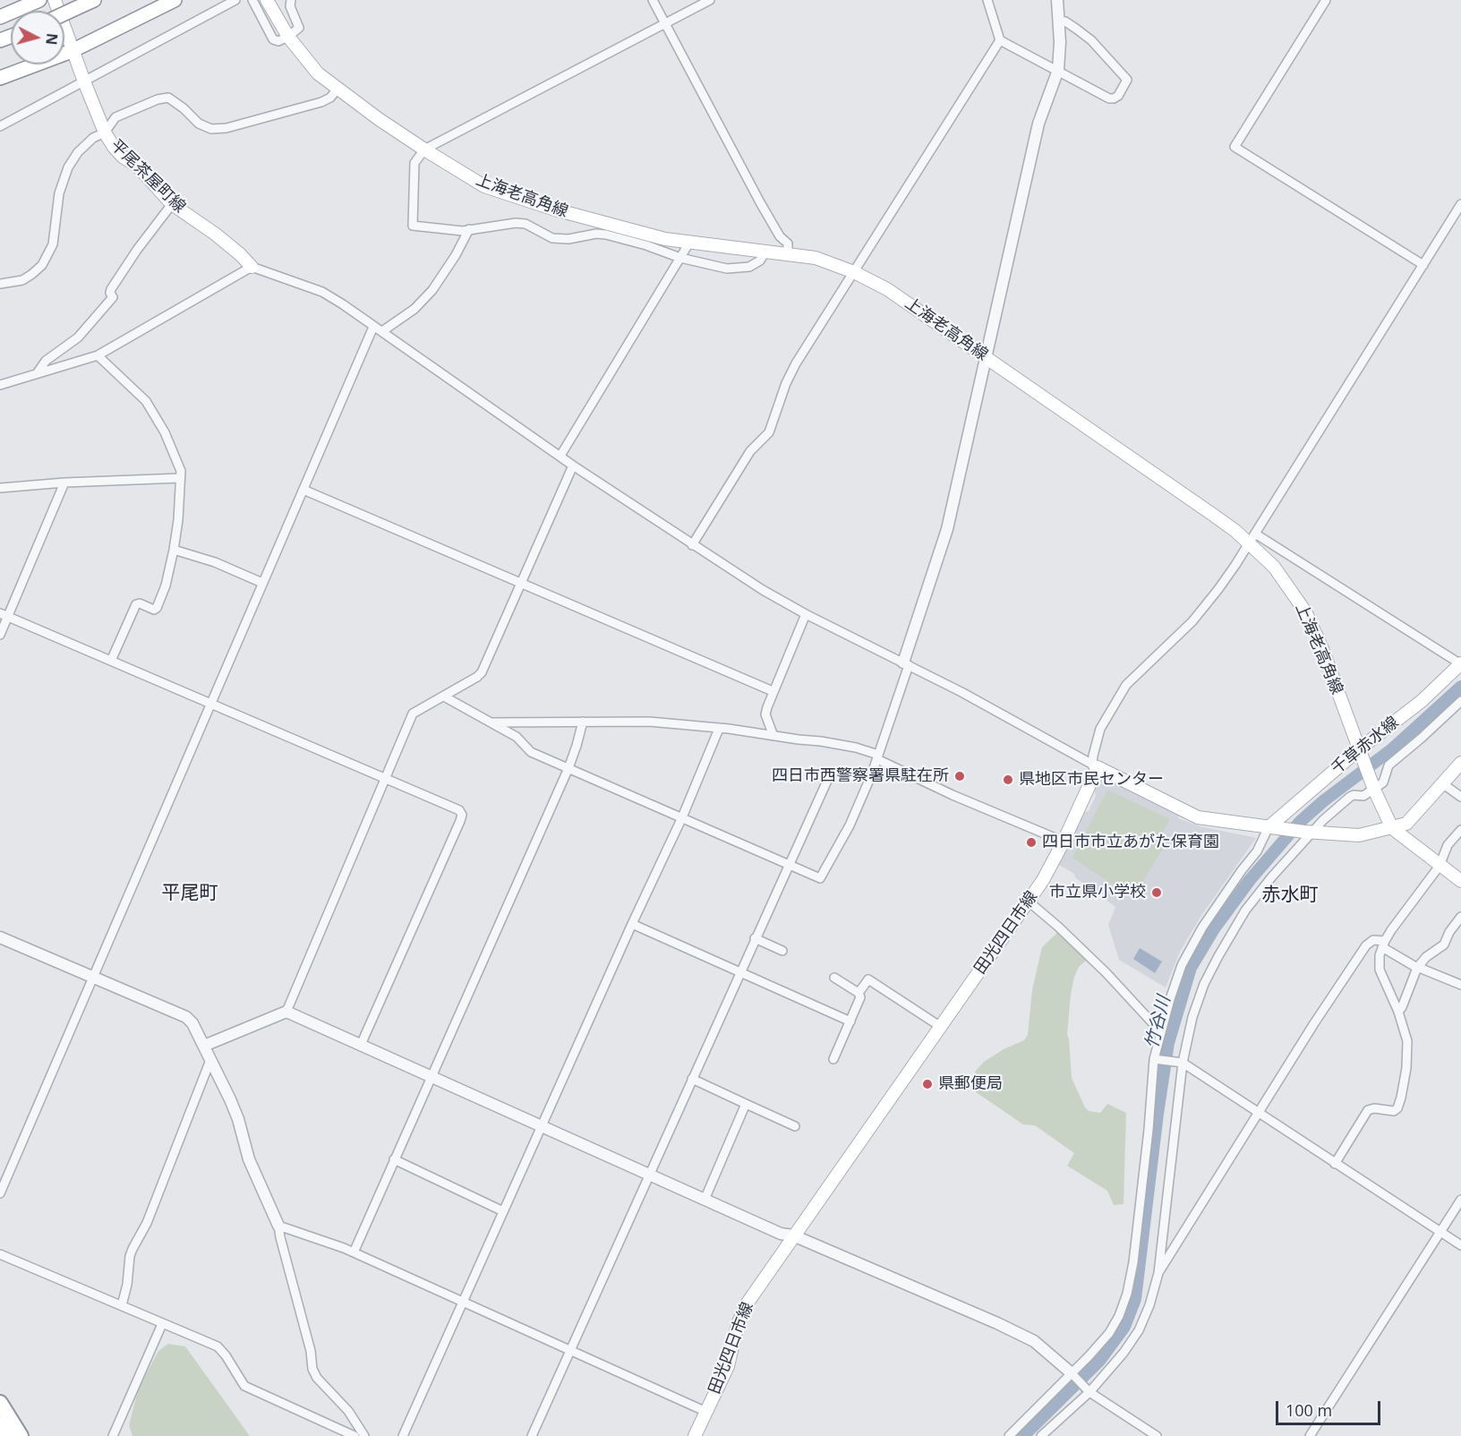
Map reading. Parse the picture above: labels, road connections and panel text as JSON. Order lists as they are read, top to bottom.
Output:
{
  "streets": {
    "main road": [
      "平尾茶屋町線",
      "上海老高角線",
      "千草赤水線",
      "田光四日市線"
    ]
  },
  "crossings": [
    ["上海老高角線", "千草赤水線"]
  ],
  "districts": ["平尾町", "赤水町"],
  "water": ["竹谷川"],
  "places": [
    "四日市西警察署県駐在所",
    "県地区市民センター",
    "四日市市立あがた保育園",
    "市立県小学校",
    "県郵便局"
  ],
  "scale_bar": "100 m",
  "north": "right"
}
